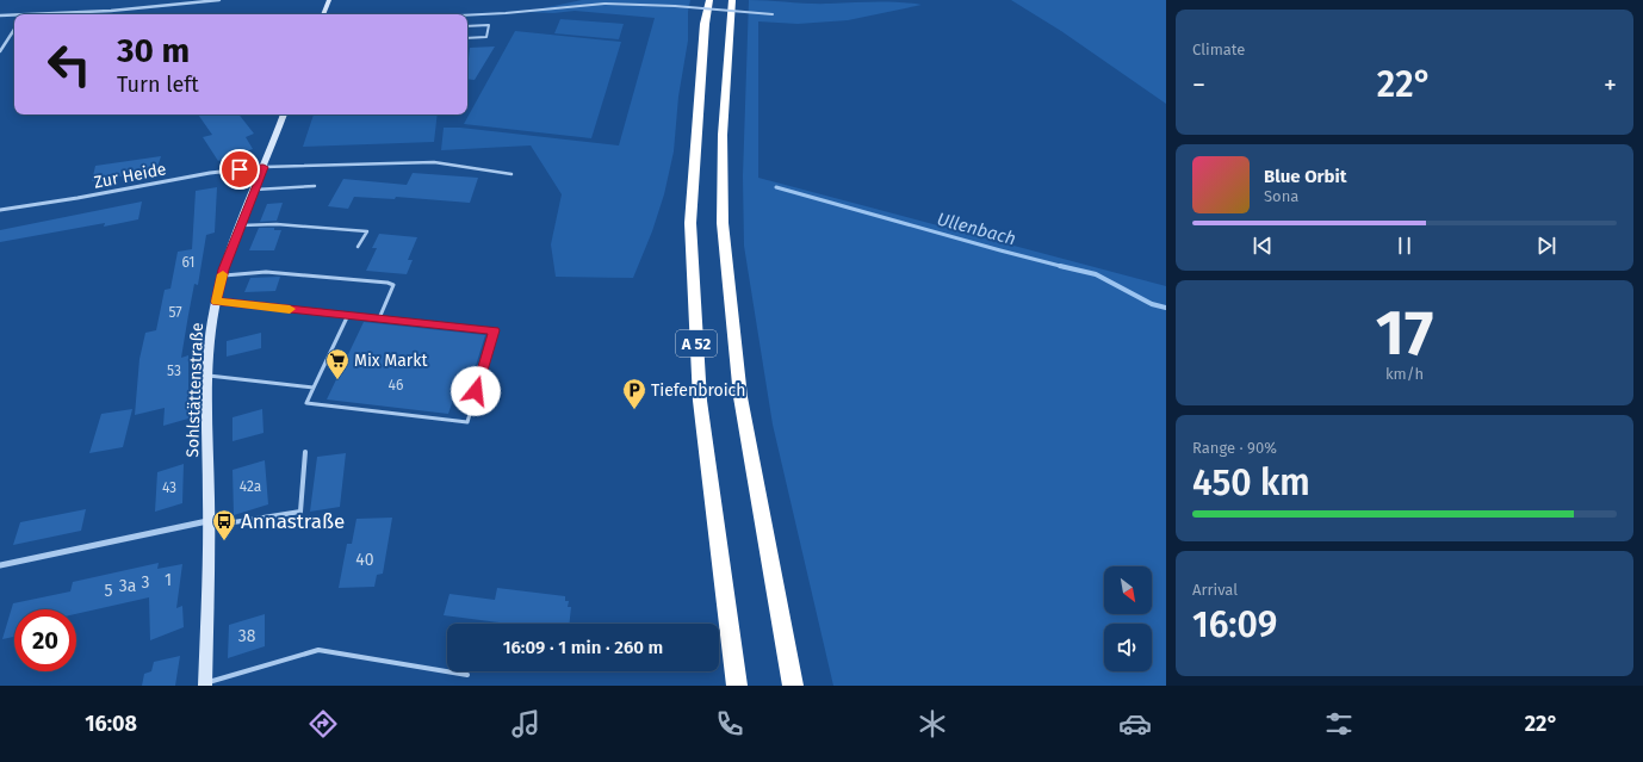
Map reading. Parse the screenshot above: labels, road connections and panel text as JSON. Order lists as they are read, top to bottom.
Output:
{
  "streets": {
    "highway": ["A 52"],
    "street": ["Zur Heide", "Sohlstättenstraße"]
  },
  "crossings": [
    ["Zur Heide", "Sohlstättenstraße"]
  ],
  "water": ["Ullenbach"],
  "places": {
    "supermarket": ["Mix Markt"],
    "parking": ["Tiefenbroich"],
    "bus stop": ["Annastraße"]
  },
  "house_numbers": [
    "61",
    "57",
    "53",
    "46",
    "42a",
    "43",
    "40",
    "1",
    "3",
    "3a",
    "5",
    "38"
  ],
  "north": "bottom right",
  "page": {
    "tile": [
      "Climate",
      ["17", "km/h"],
      ["Range · 90%", "450 km"],
      ["Arrival", "16:09"]
    ],
    "turn": ["30 m", "Turn left"],
    "heat": ["−", "22°", "+"],
    "song": ["Blue Orbit", "Sona"],
    "limit": "20",
    "trip": "16:09 · 1 min · 260 m",
    "tabs": ["16:08", "22°"]
  }
}
